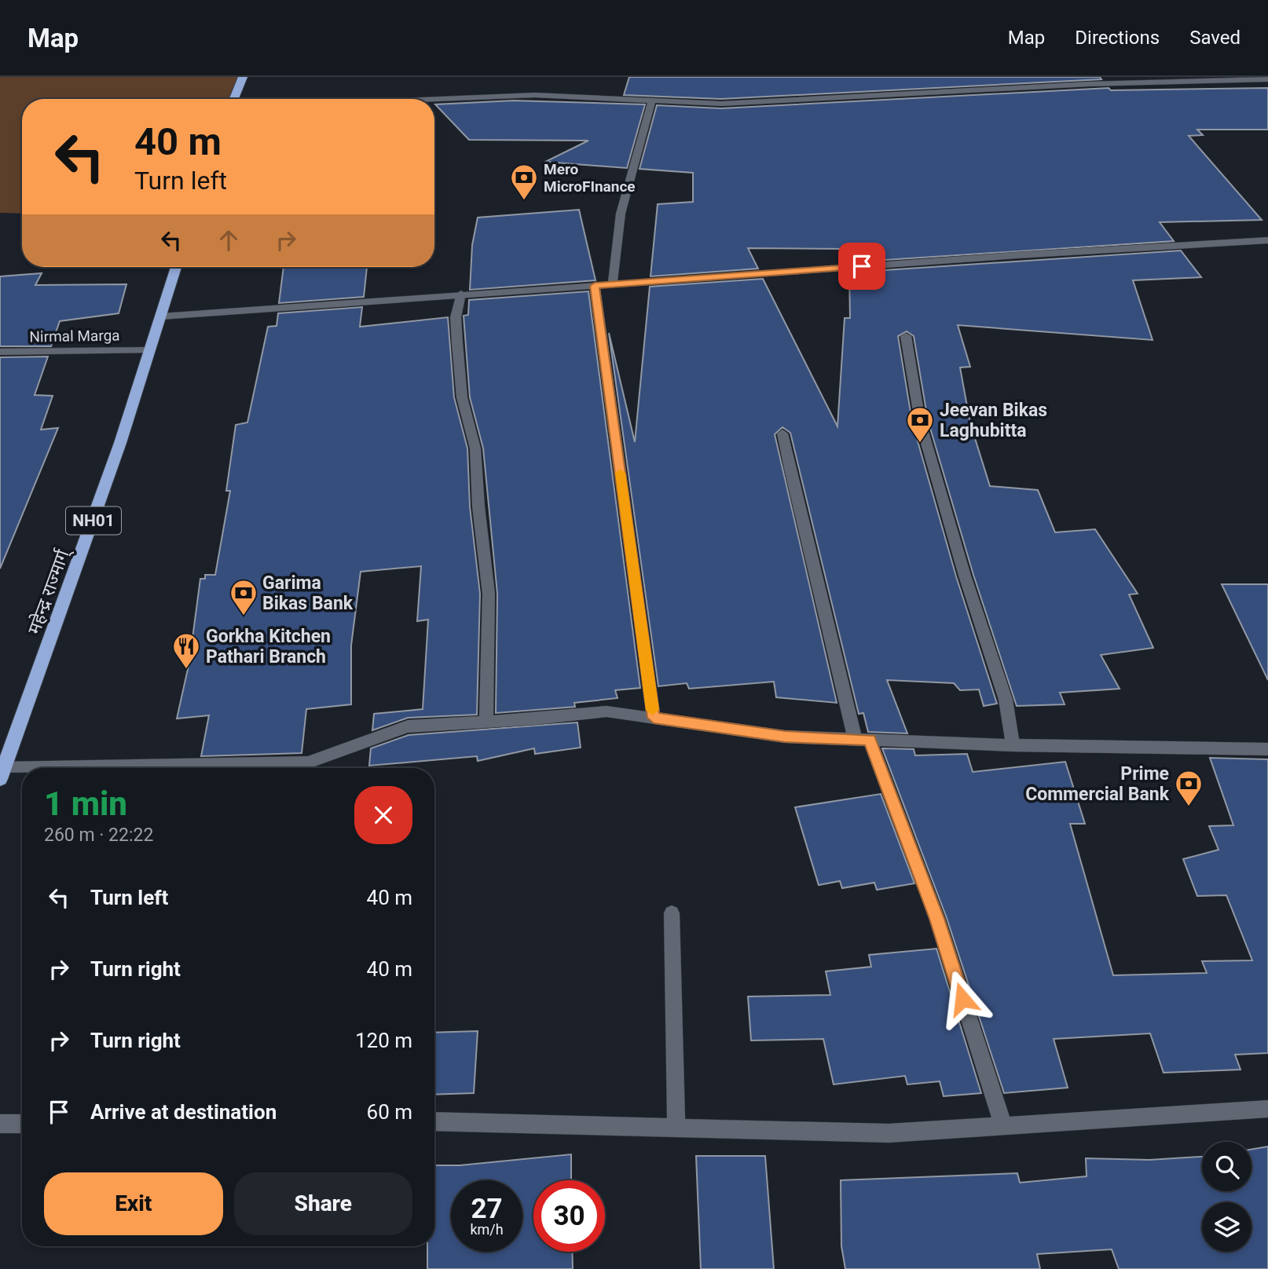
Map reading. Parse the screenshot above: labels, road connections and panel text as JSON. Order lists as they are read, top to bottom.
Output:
{
  "streets": {
    "highway": ["NH01", "महेन्द्र राज्मार्ग्"],
    "street": ["Nirmal Marga"]
  },
  "crossings": [
    ["Nirmal Marga", "महेन्द्र राज्मार्ग्"]
  ],
  "places": {
    "bank": [
      "Mero MicroFInance",
      "Jeevan Bikas Laghubitta",
      "Garima Bikas Bank",
      "Prime Commercial Bank"
    ],
    "restaurant": ["Gorkha Kitchen Pathari Branch"]
  },
  "page": {
    "header": "Map",
    "nav": ["Map", "Directions", "Saved"],
    "turn": ["40 m", "Turn left"],
    "heading": ["1 min", "260 m · 22:22"],
    "list": [
      {
        "name": "Turn left",
        "value": "40 m"
      },
      {
        "name": "Turn right",
        "value": "40 m"
      },
      {
        "name": "Turn right",
        "value": "120 m"
      },
      {
        "name": "Arrive at destination",
        "value": "60 m"
      }
    ],
    "buttons": ["Exit", "Share"],
    "speed": "27 km/h",
    "limit": "30"
  }
}
